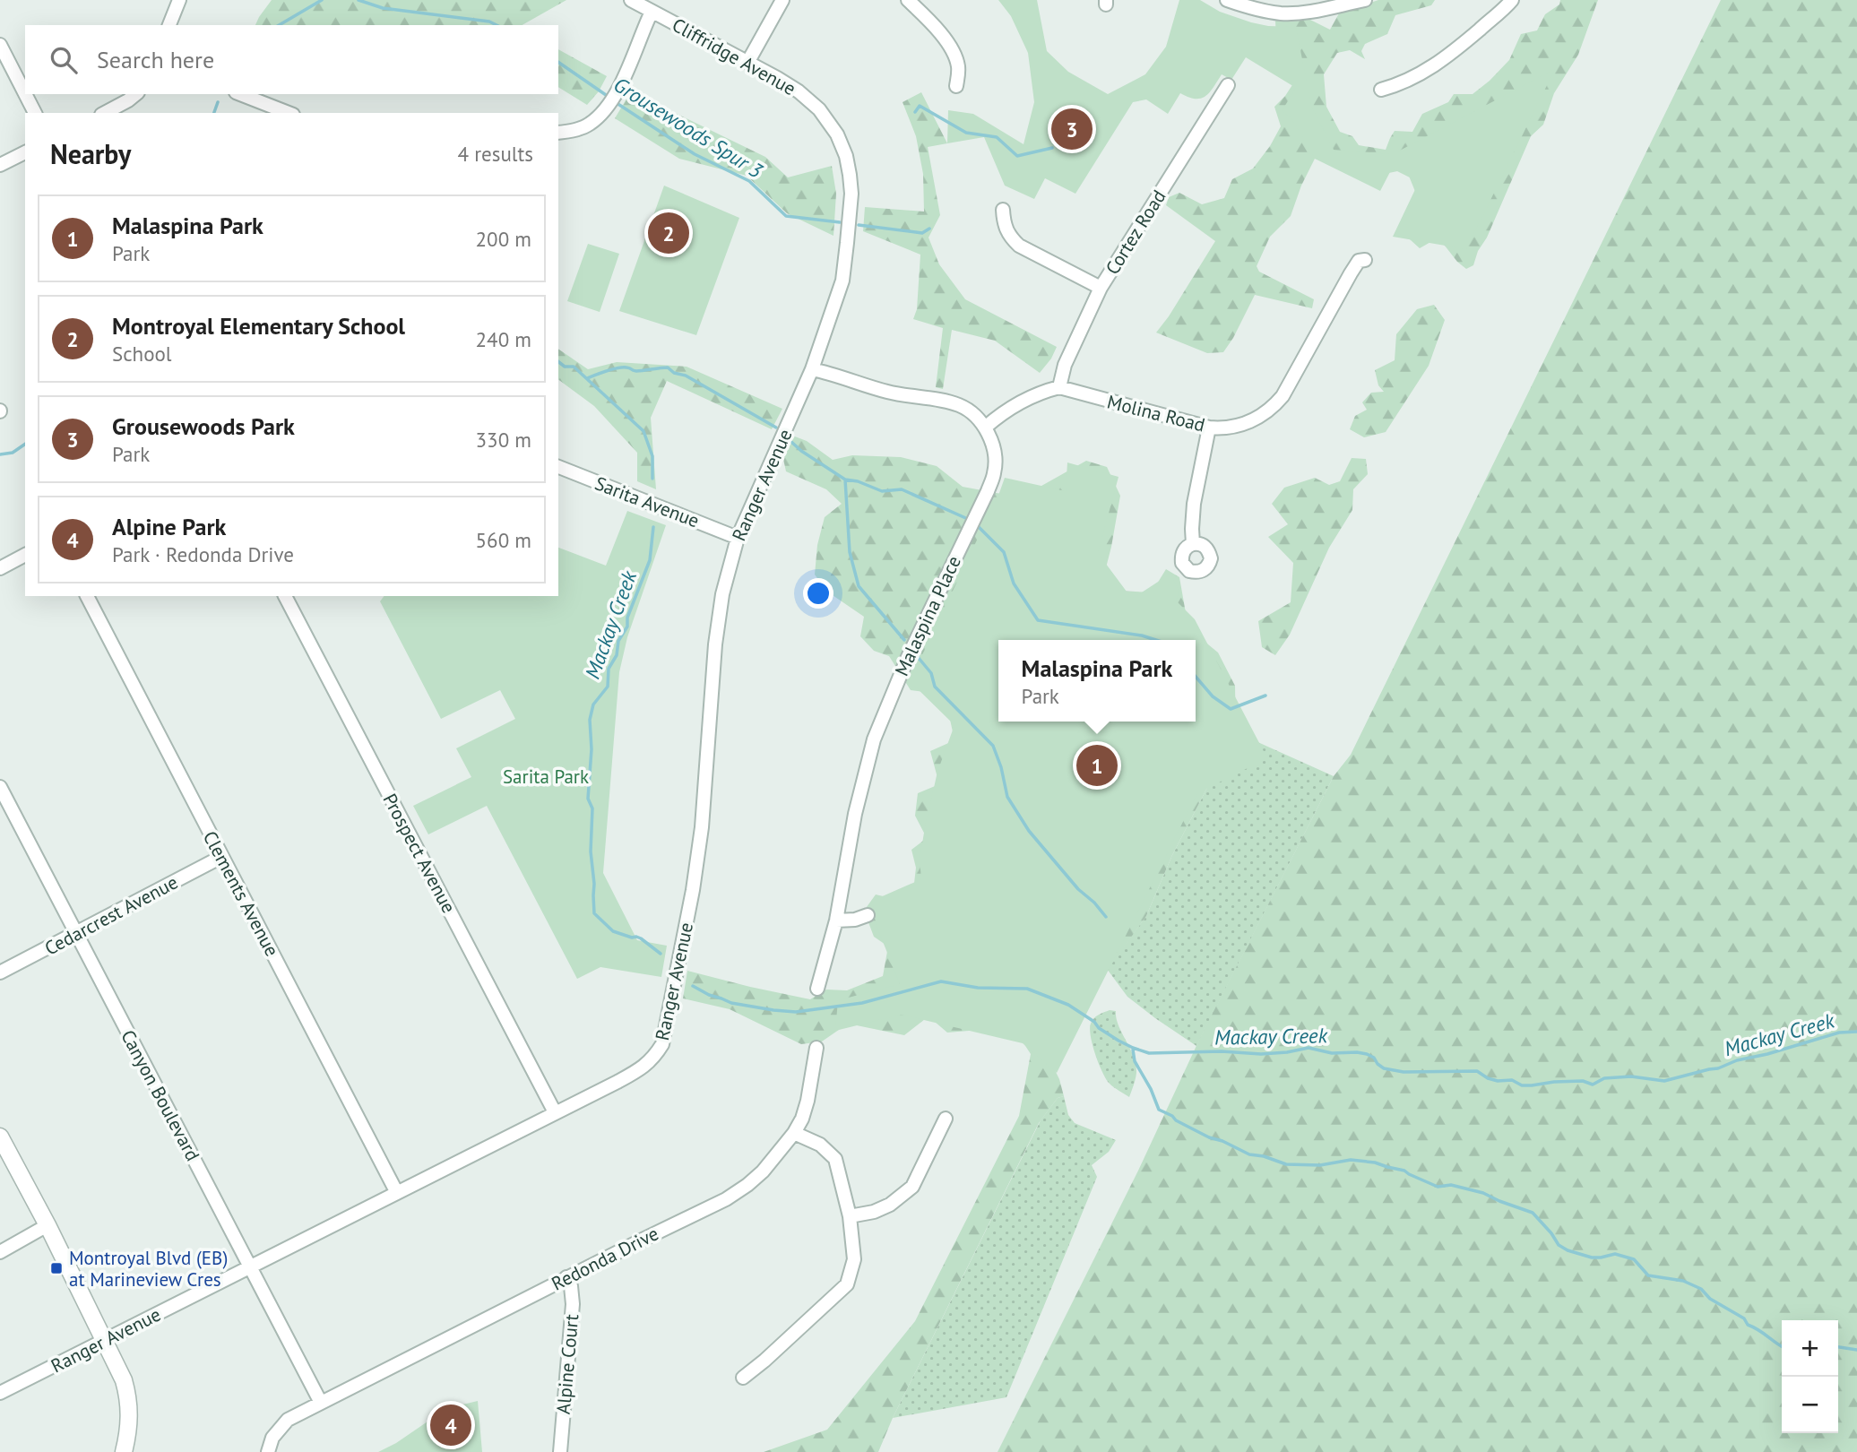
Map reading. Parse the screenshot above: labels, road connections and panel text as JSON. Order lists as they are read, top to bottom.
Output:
{
  "streets": {
    "street": [
      "Cliffridge Avenue",
      "Cortez Road",
      "Molina Road",
      "Ranger Avenue",
      "Sarita Avenue",
      "Malaspina Place",
      "Prospect Avenue",
      "Clements Avenue",
      "Cedarcrest Avenue",
      "Canyon Boulevard",
      "Redonda Drive",
      "Alpine Court"
    ]
  },
  "crossings": [
    ["Cliffridge Avenue", "Ranger Avenue"],
    ["Cortez Road", "Molina Road"],
    ["Ranger Avenue", "Sarita Avenue"],
    ["Ranger Avenue", "Malaspina Place"],
    ["Ranger Avenue", "Prospect Avenue"],
    ["Ranger Avenue", "Clements Avenue"],
    ["Ranger Avenue", "Canyon Boulevard"],
    ["Clements Avenue", "Cedarcrest Avenue"],
    ["Cedarcrest Avenue", "Canyon Boulevard"],
    ["Canyon Boulevard", "Redonda Drive"],
    ["Redonda Drive", "Alpine Court"]
  ],
  "water": ["Grousewoods Spur 3", "Mackay Creek"],
  "parks": ["Sarita Park"],
  "places": {
    "transit": ["Montroyal Blvd (EB) at Marineview Cres"]
  },
  "page": {
    "search": "Search here",
    "pins": [
      "3",
      "2",
      "1",
      "4"
    ],
    "heading": ["Nearby", "4 results"],
    "list": [
      {
        "mark": "1",
        "name": "Malaspina Park",
        "note": "Park",
        "value": "200 m"
      },
      {
        "mark": "2",
        "name": "Montroyal Elementary School",
        "note": "School",
        "value": "240 m"
      },
      {
        "mark": "3",
        "name": "Grousewoods Park",
        "note": "Park",
        "value": "330 m"
      },
      {
        "mark": "4",
        "name": "Alpine Park",
        "note": "Park · Redonda Drive",
        "value": "560 m"
      }
    ],
    "popup": ["Malaspina Park", "Park"],
    "map_buttons": ["+", "−"]
  }
}
